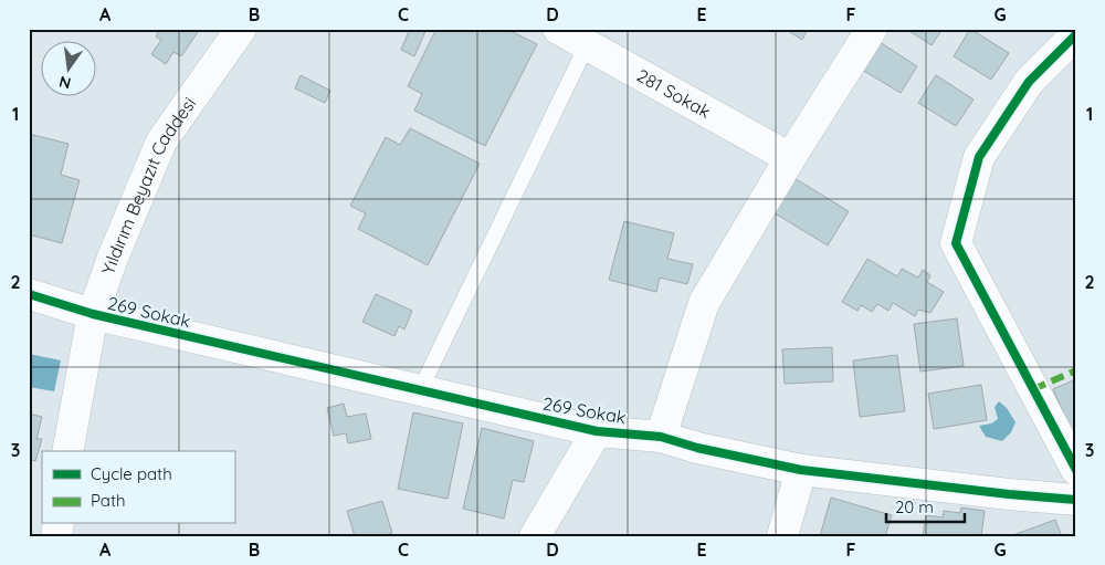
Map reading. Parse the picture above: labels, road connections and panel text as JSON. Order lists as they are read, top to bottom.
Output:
{
  "streets": {
    "street": ["281 Sokak", "Yıldırım Beyazıt Caddesi", "269 Sokak"]
  },
  "crossings": [
    ["Yıldırım Beyazıt Caddesi", "269 Sokak"]
  ],
  "legend": ["Cycle path", "Path"],
  "scale_bar": "20 m",
  "north": "bottom",
  "grid": {
    "columns": [
      "A",
      "B",
      "C",
      "D",
      "E",
      "F",
      "G"
    ],
    "rows": ["1", "2", "3"]
  }
}
